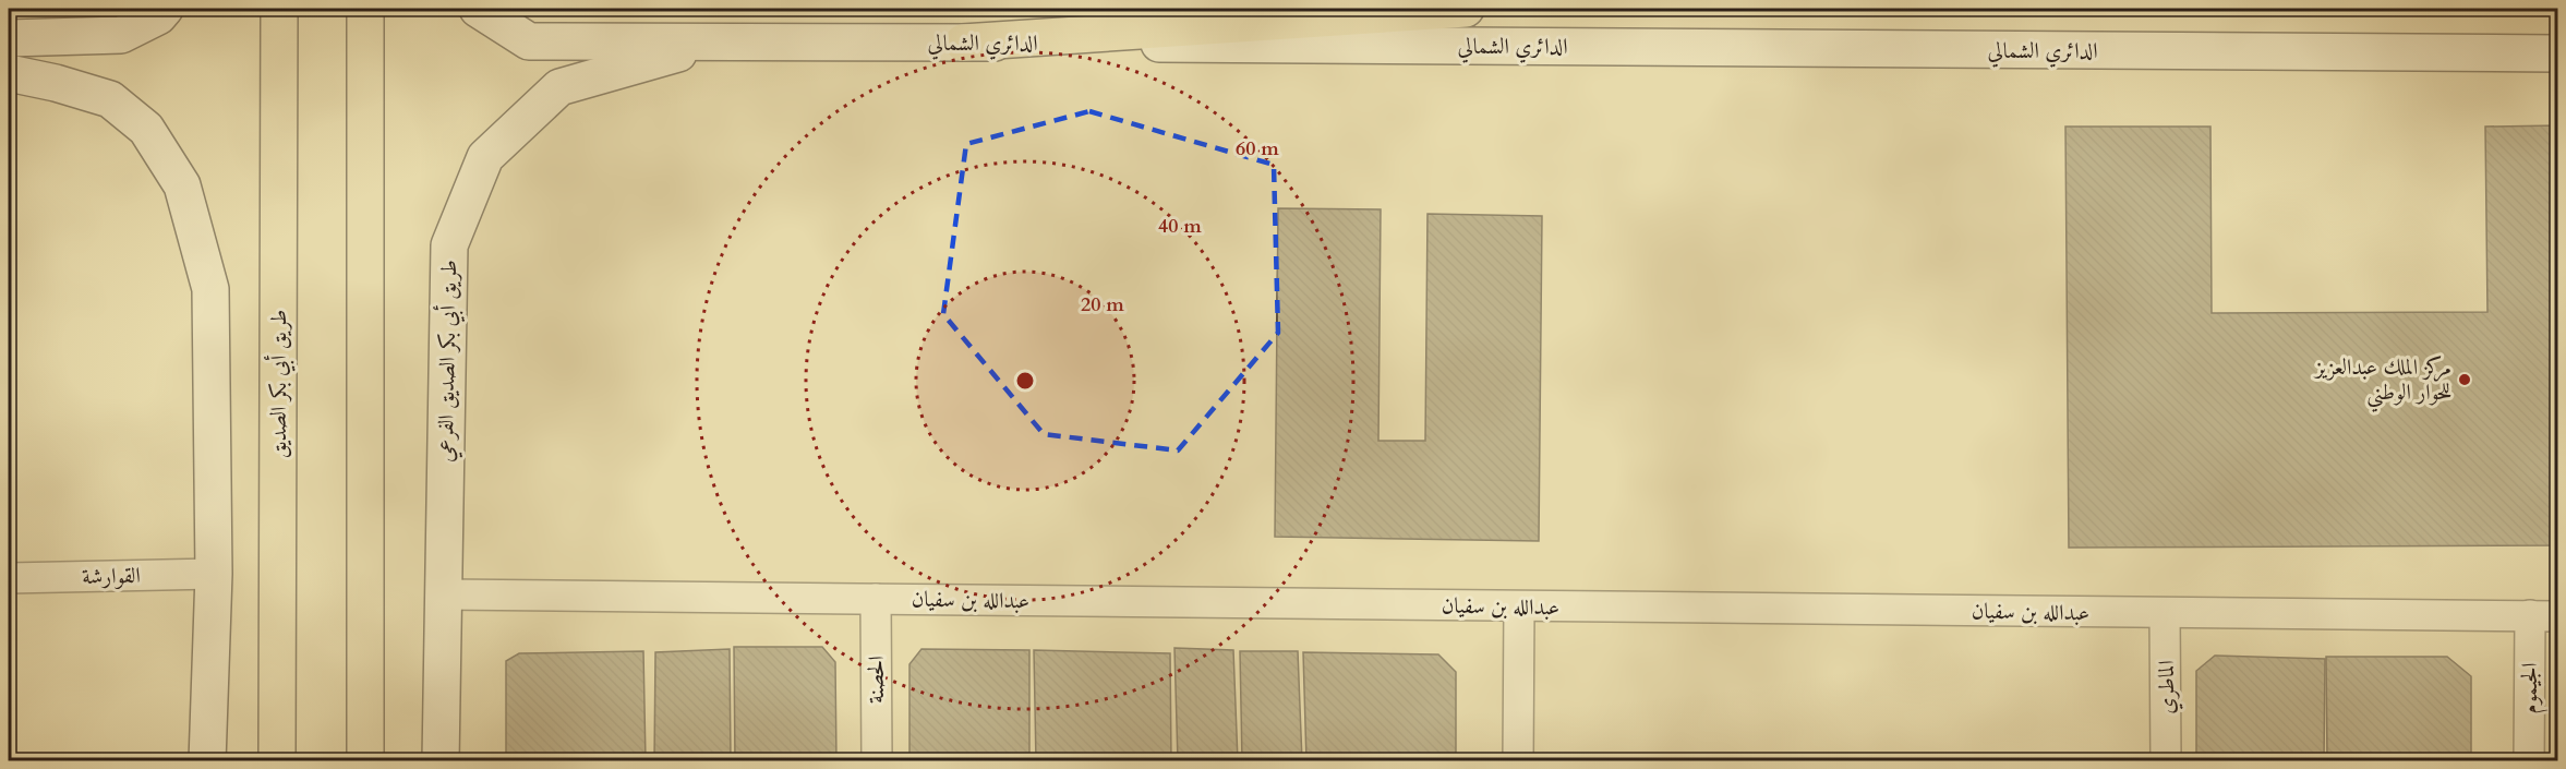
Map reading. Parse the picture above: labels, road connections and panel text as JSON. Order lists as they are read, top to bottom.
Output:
{
  "streets": {
    "main road": ["طريق أبي بكر الصديق"],
    "street": [
      "الدائري الشمالي",
      "طريق أبي بكر الصديق الفرعي",
      "القوارشة",
      "عبدالله بن سفيان",
      "الحصنة",
      "الماطري",
      "الجيموم"
    ]
  },
  "crossings": [
    ["الدائري الشمالي", "طريق أبي بكر الصديق الفرعي"],
    ["طريق أبي بكر الصديق الفرعي", "عبدالله بن سفيان"],
    ["عبدالله بن سفيان", "الحصنة"],
    ["عبدالله بن سفيان", "الماطري"],
    ["عبدالله بن سفيان", "الجيموم"]
  ],
  "places": ["مركز الملك عبدالعزيز للحوار الوطني"],
  "rings": ["60 m", "40 m", "20 m"]
}
